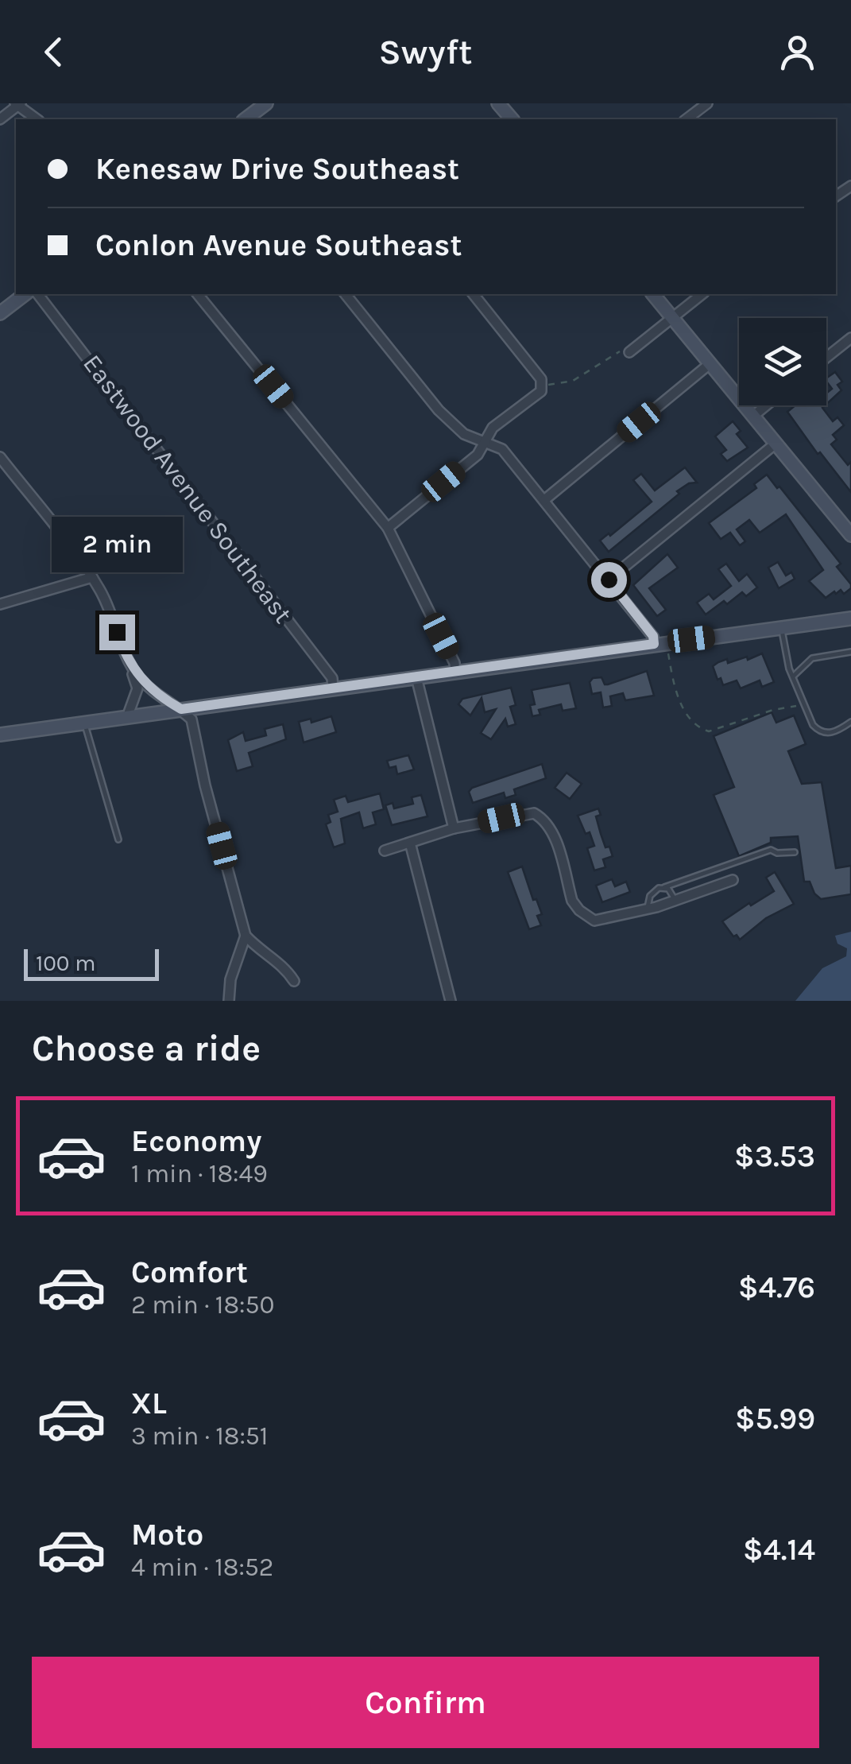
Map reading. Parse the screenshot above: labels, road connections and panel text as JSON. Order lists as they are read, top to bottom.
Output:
{
  "streets": {
    "street": ["Eastwood Avenue Southeast"]
  },
  "scale_bar": "100 m",
  "page": {
    "header": "Swyft",
    "banner": ["Kenesaw Drive Southeast", "Conlon Avenue Southeast"],
    "bubble": "2 min",
    "scale": "100 m",
    "heading": "Choose a ride",
    "list": [
      {
        "name": "Economy",
        "note": "1 min · 18:49",
        "value": "$3.53"
      },
      {
        "name": "Comfort",
        "note": "2 min · 18:50",
        "value": "$4.76"
      },
      {
        "name": "XL",
        "note": "3 min · 18:51",
        "value": "$5.99"
      },
      {
        "name": "Moto",
        "note": "4 min · 18:52",
        "value": "$4.14"
      }
    ],
    "buttons": "Confirm"
  }
}
